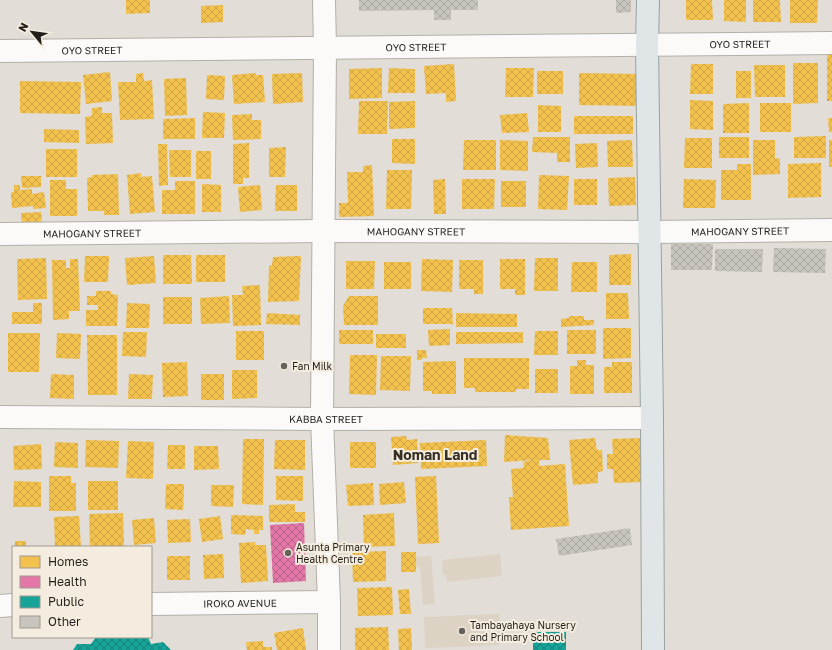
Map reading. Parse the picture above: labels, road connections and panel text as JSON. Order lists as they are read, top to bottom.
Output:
{
  "streets": {
    "street": [
      "OYO STREET",
      "MAHOGANY STREET",
      "KABBA STREET",
      "IROKO AVENUE"
    ]
  },
  "districts": ["Noman Land"],
  "places": ["Fan Milk", "Asunta Primary Health Centre", "Tambayahaya Nursery and Primary School"],
  "legend": [
    "Homes",
    "Health",
    "Public",
    "Other"
  ],
  "north": "top left"
}
